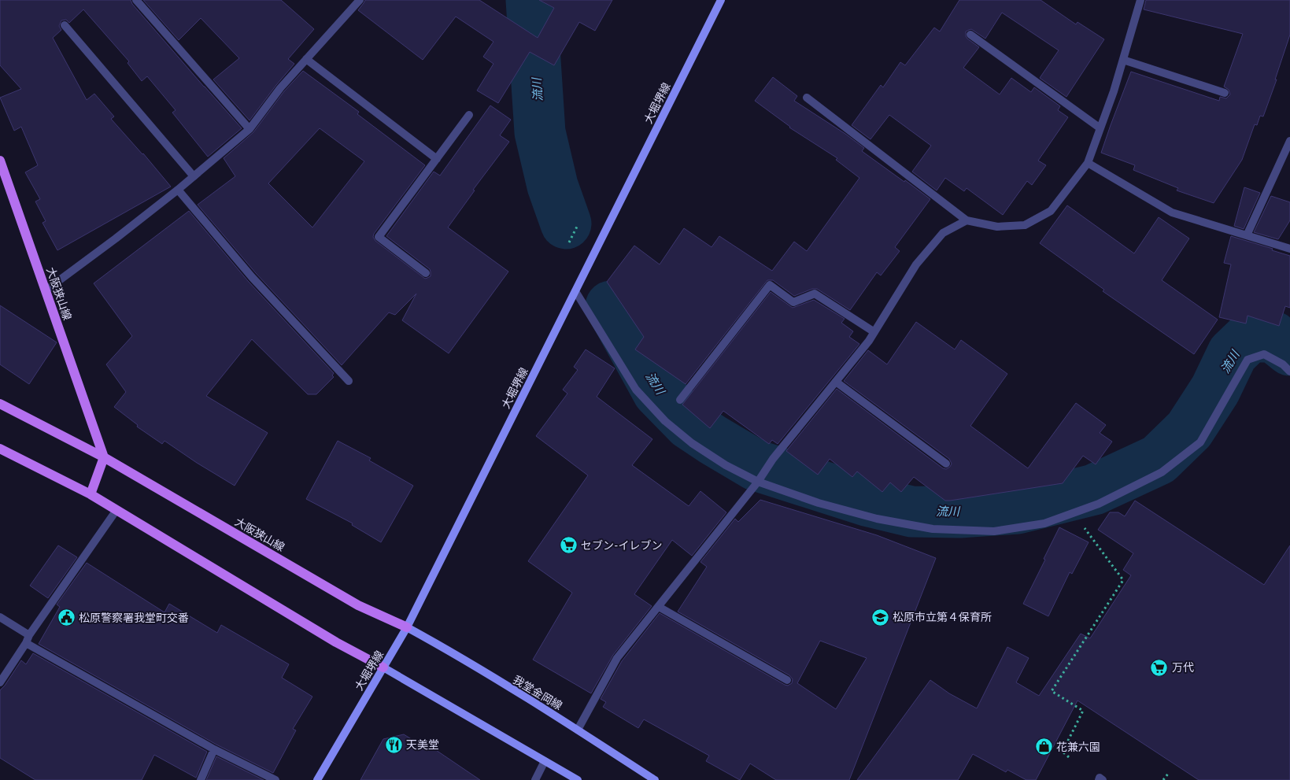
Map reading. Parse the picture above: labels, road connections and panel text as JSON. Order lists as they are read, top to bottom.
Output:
{
  "streets": {
    "main road": ["大堀堺線", "大阪狭山線", "我堂金岡線"]
  },
  "crossings": [
    ["大堀堺線", "大阪狭山線"],
    ["大堀堺線", "我堂金岡線"],
    ["大阪狭山線", "我堂金岡線"]
  ],
  "water": ["流川"],
  "places": {
    "supermarket": ["セブン-イレブン", "万代"],
    "school or university": ["松原市立第４保育所"],
    "public building": ["松原警察署我堂町交番"],
    "restaurant": ["天美堂"],
    "shop": ["花兼六園"]
  }
}
